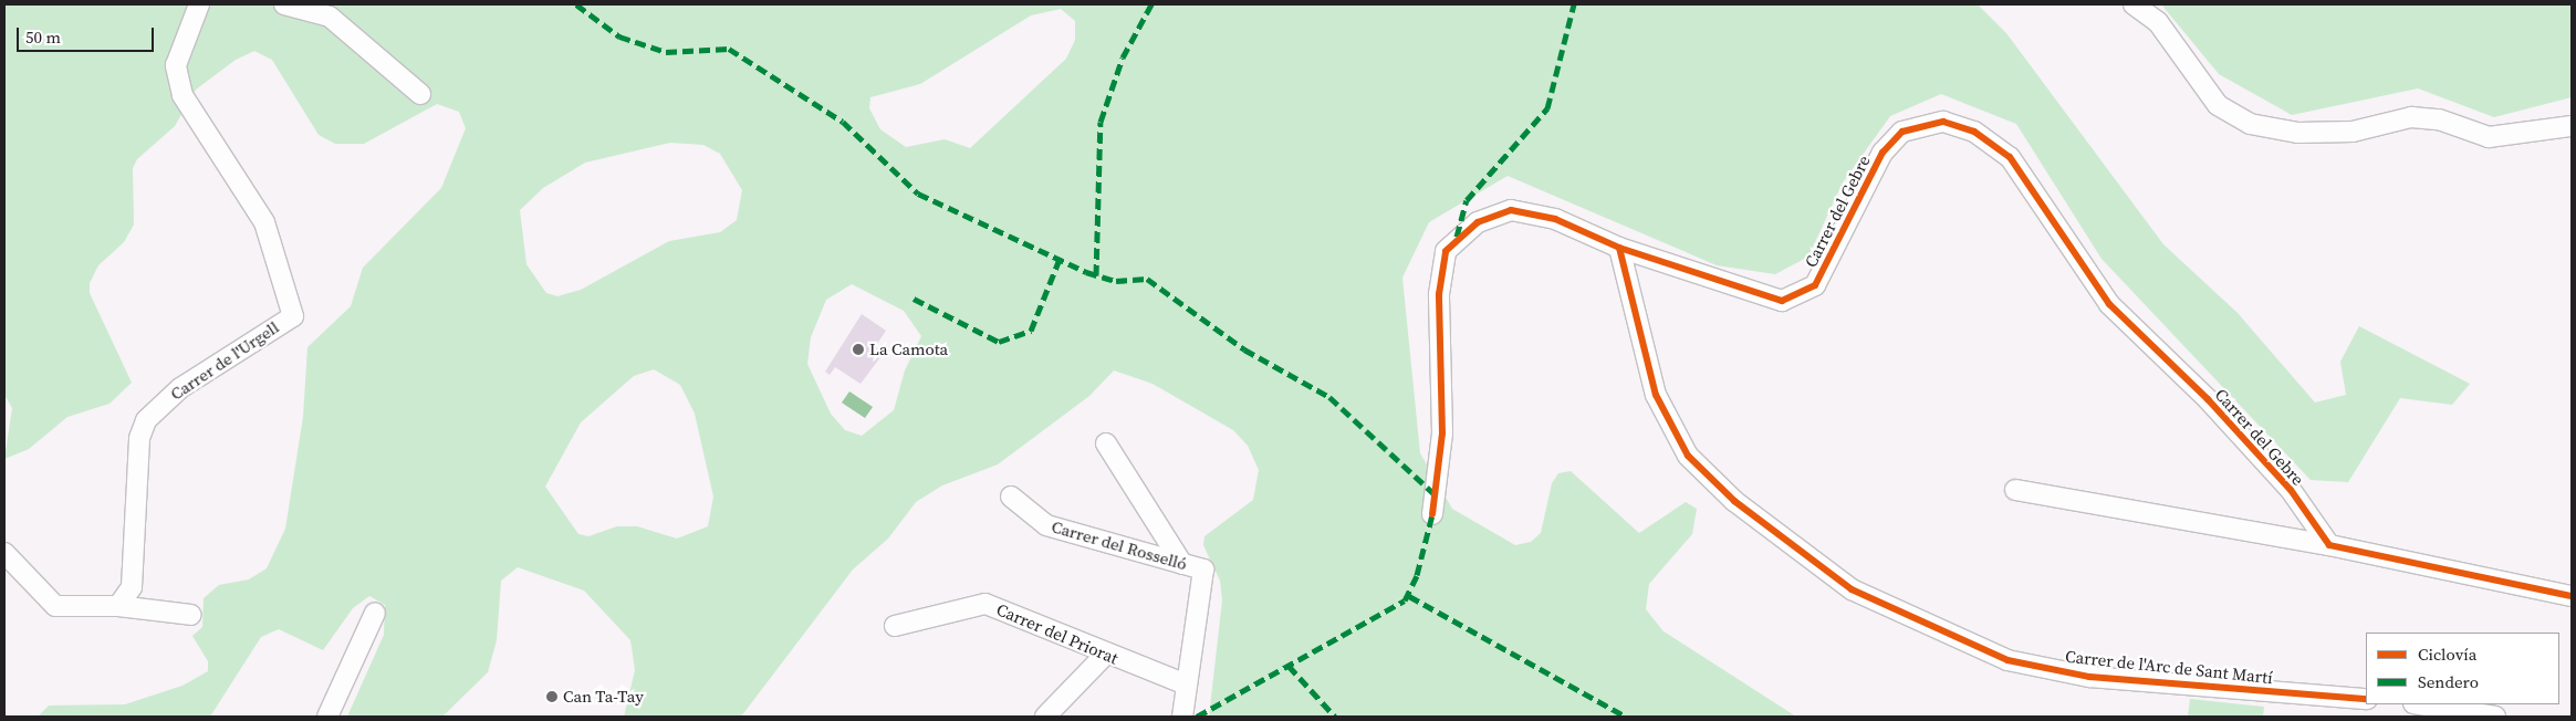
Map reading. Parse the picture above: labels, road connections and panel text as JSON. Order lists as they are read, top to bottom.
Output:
{
  "streets": {
    "street": [
      "Carrer del Gebre",
      "Carrer de l'Urgell",
      "Carrer del Rosselló",
      "Carrer del Priorat",
      "Carrer de l'Arc de Sant Martí"
    ]
  },
  "crossings": [
    ["Carrer del Gebre", "Carrer de l'Arc de Sant Martí"],
    ["Carrer del Rosselló", "Carrer del Priorat"]
  ],
  "places": ["La Camota", "Can Ta-Tay"],
  "legend": ["Ciclovía", "Sendero"],
  "scale_bar": "50 m"
}
